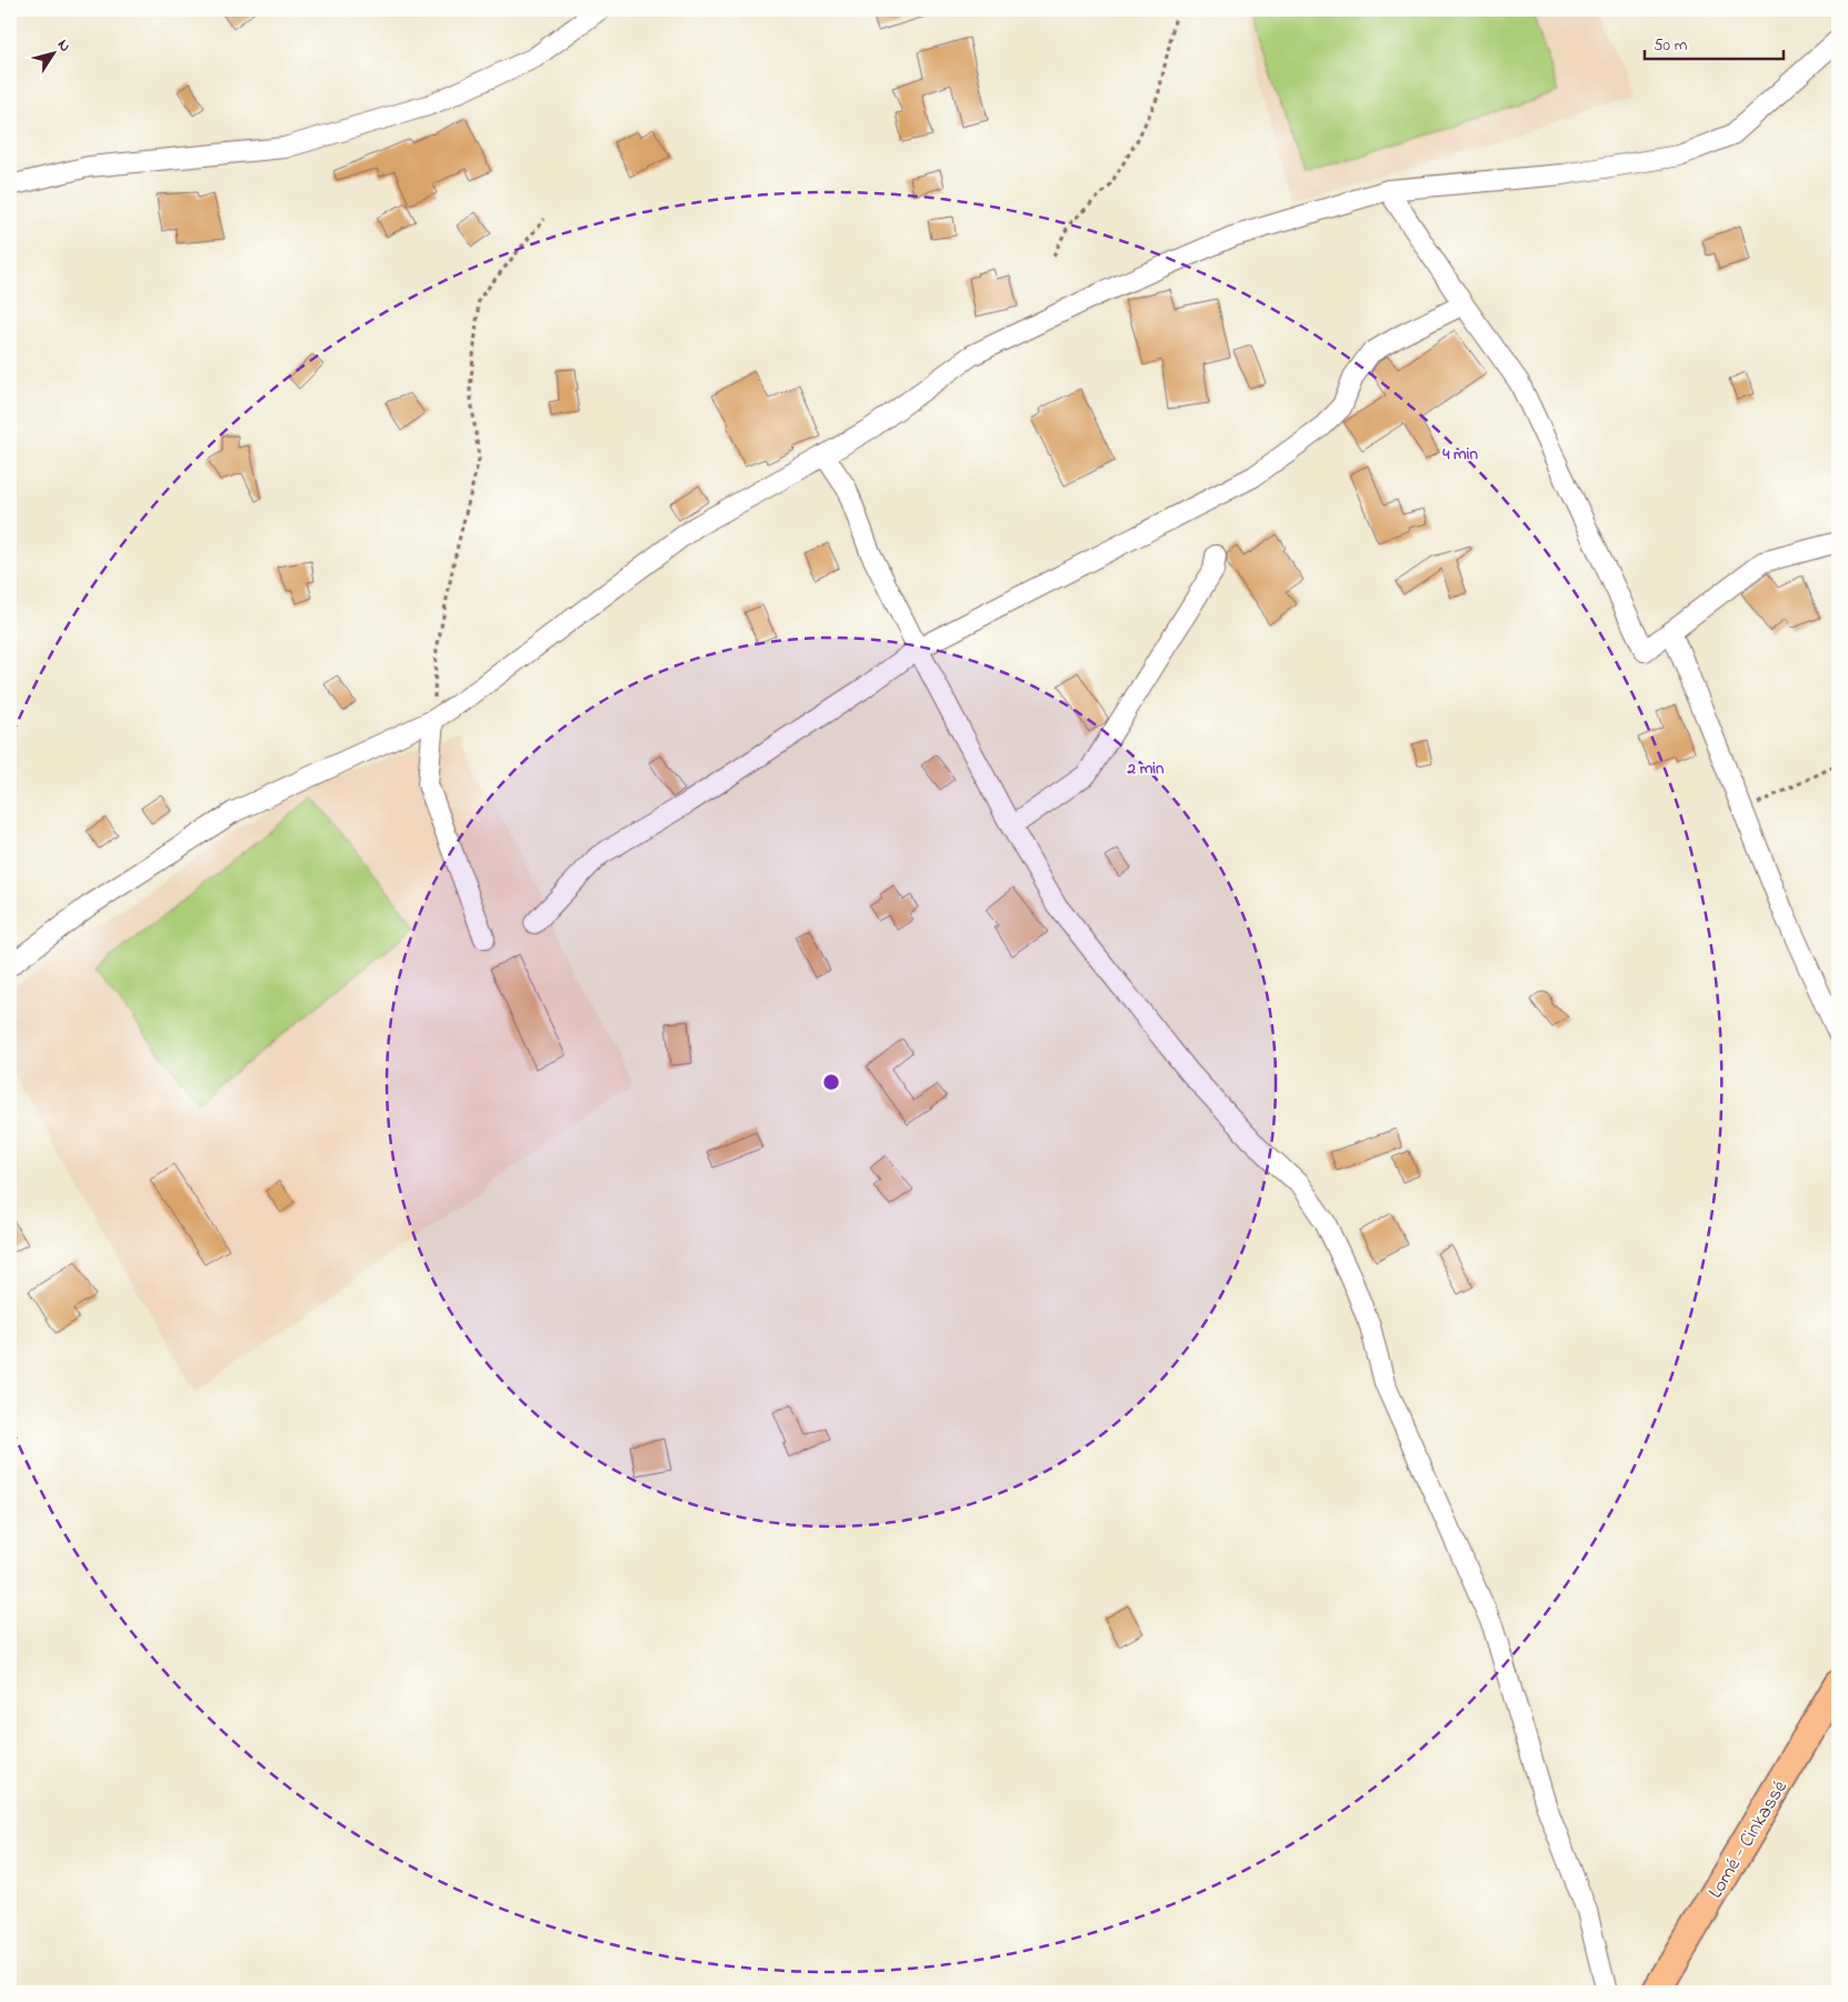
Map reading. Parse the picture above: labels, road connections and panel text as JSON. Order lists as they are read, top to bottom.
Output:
{
  "streets": {
    "highway": ["Lomé - Cinkassé"]
  },
  "scale_bar": "50 m",
  "north": "top right",
  "rings": ["4 min", "2 min"]
}
